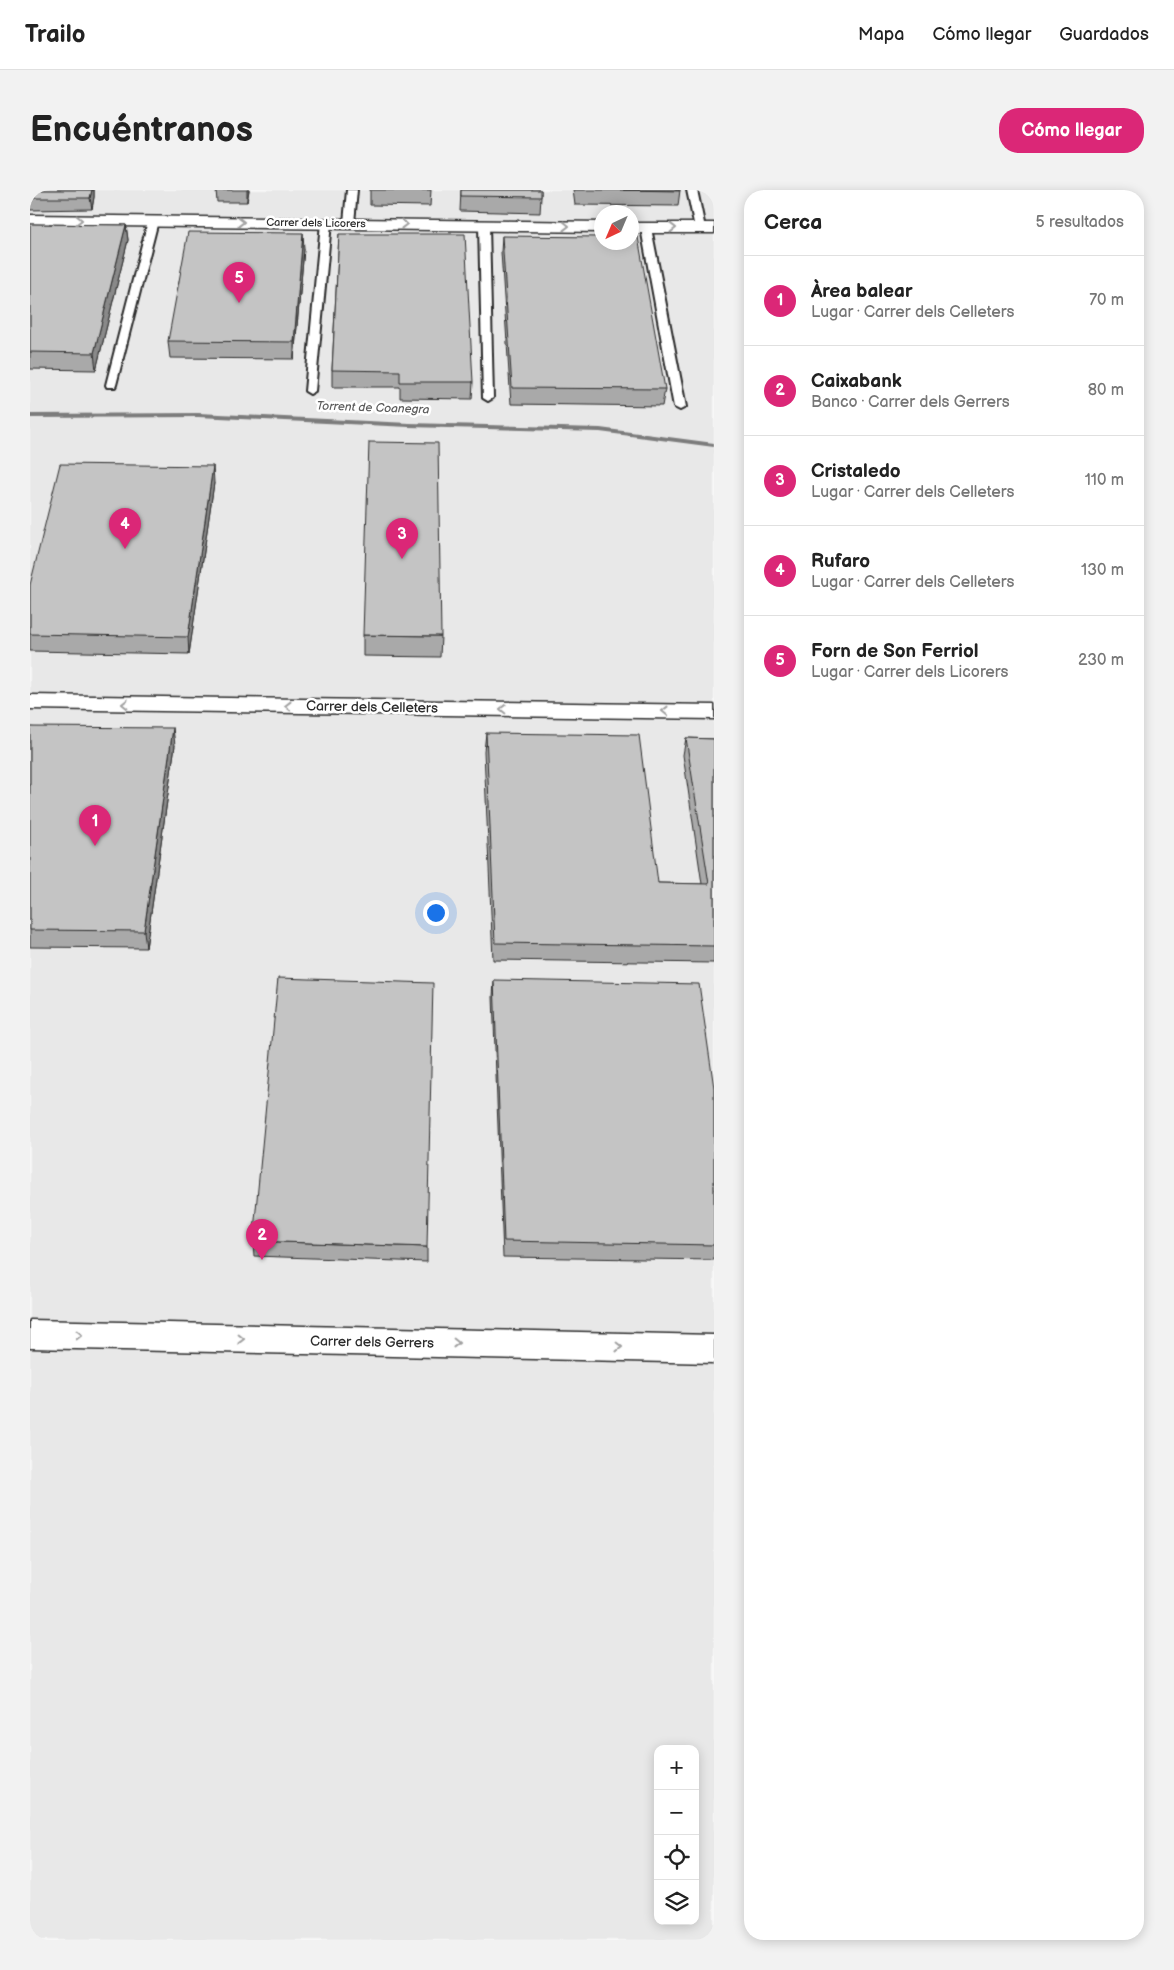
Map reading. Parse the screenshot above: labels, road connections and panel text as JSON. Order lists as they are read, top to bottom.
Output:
{
  "streets": {
    "street": ["Carrer dels Licorers", "Carrer dels Celleters", "Carrer dels Gerrers"]
  },
  "one_way": ["Carrer dels Licorers", "Carrer dels Celleters", "Carrer dels Gerrers"],
  "water": ["Torrent de Coanegra"],
  "north": "bottom left",
  "page": {
    "header": "Trailo",
    "nav": ["Mapa", "Cómo llegar", "Guardados"],
    "buttons": "Cómo llegar",
    "title": "Encuéntranos",
    "heading": ["Cerca", "5 resultados"],
    "list": [
      {
        "mark": "1",
        "name": "Àrea balear",
        "note": "Lugar · Carrer dels Celleters",
        "value": "70 m"
      },
      {
        "mark": "2",
        "name": "Caixabank",
        "note": "Banco · Carrer dels Gerrers",
        "value": "80 m"
      },
      {
        "mark": "3",
        "name": "Cristaledo",
        "note": "Lugar · Carrer dels Celleters",
        "value": "110 m"
      },
      {
        "mark": "4",
        "name": "Rufaro",
        "note": "Lugar · Carrer dels Celleters",
        "value": "130 m"
      },
      {
        "mark": "5",
        "name": "Forn de Son Ferriol",
        "note": "Lugar · Carrer dels Licorers",
        "value": "230 m"
      }
    ],
    "pins": [
      "5",
      "4",
      "3",
      "1",
      "2"
    ],
    "map_buttons": ["+", "−"]
  }
}
